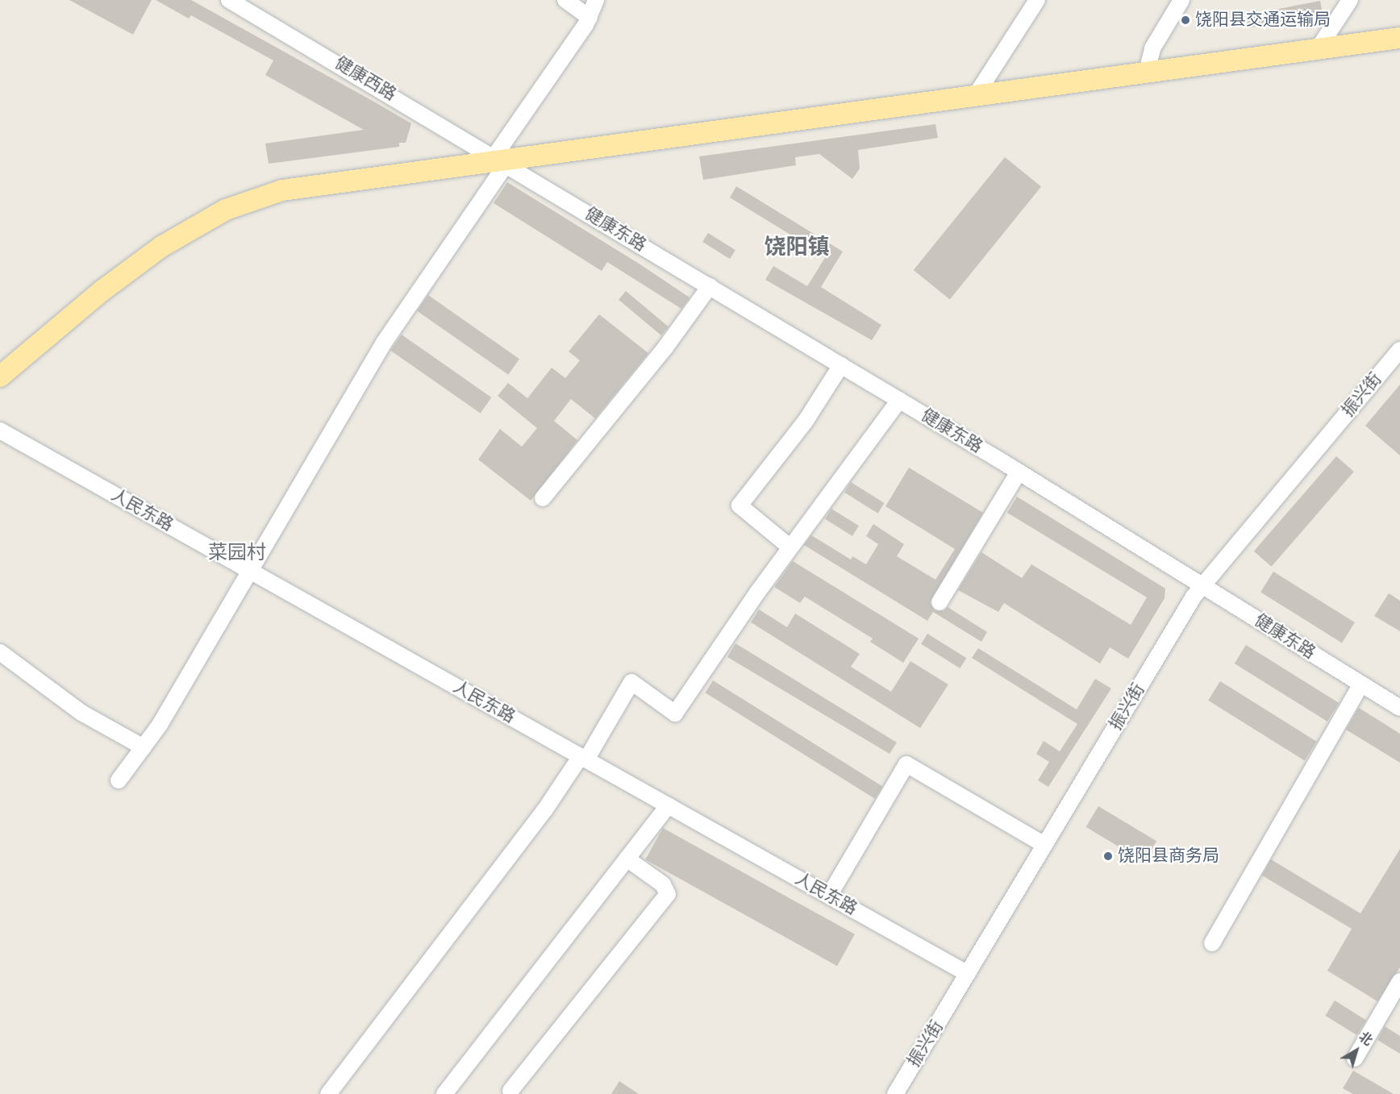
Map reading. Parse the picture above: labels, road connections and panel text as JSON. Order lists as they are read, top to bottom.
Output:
{
  "streets": {
    "street": [
      "健康西路",
      "健康东路",
      "振兴街",
      "人民东路"
    ]
  },
  "crossings": [
    ["健康西路", "健康东路"],
    ["健康东路", "振兴街"],
    ["振兴街", "人民东路"]
  ],
  "districts": ["饶阳镇", "菜园村"],
  "places": ["饶阳县交通运输局", "饶阳县商务局"],
  "north": "top right"
}
